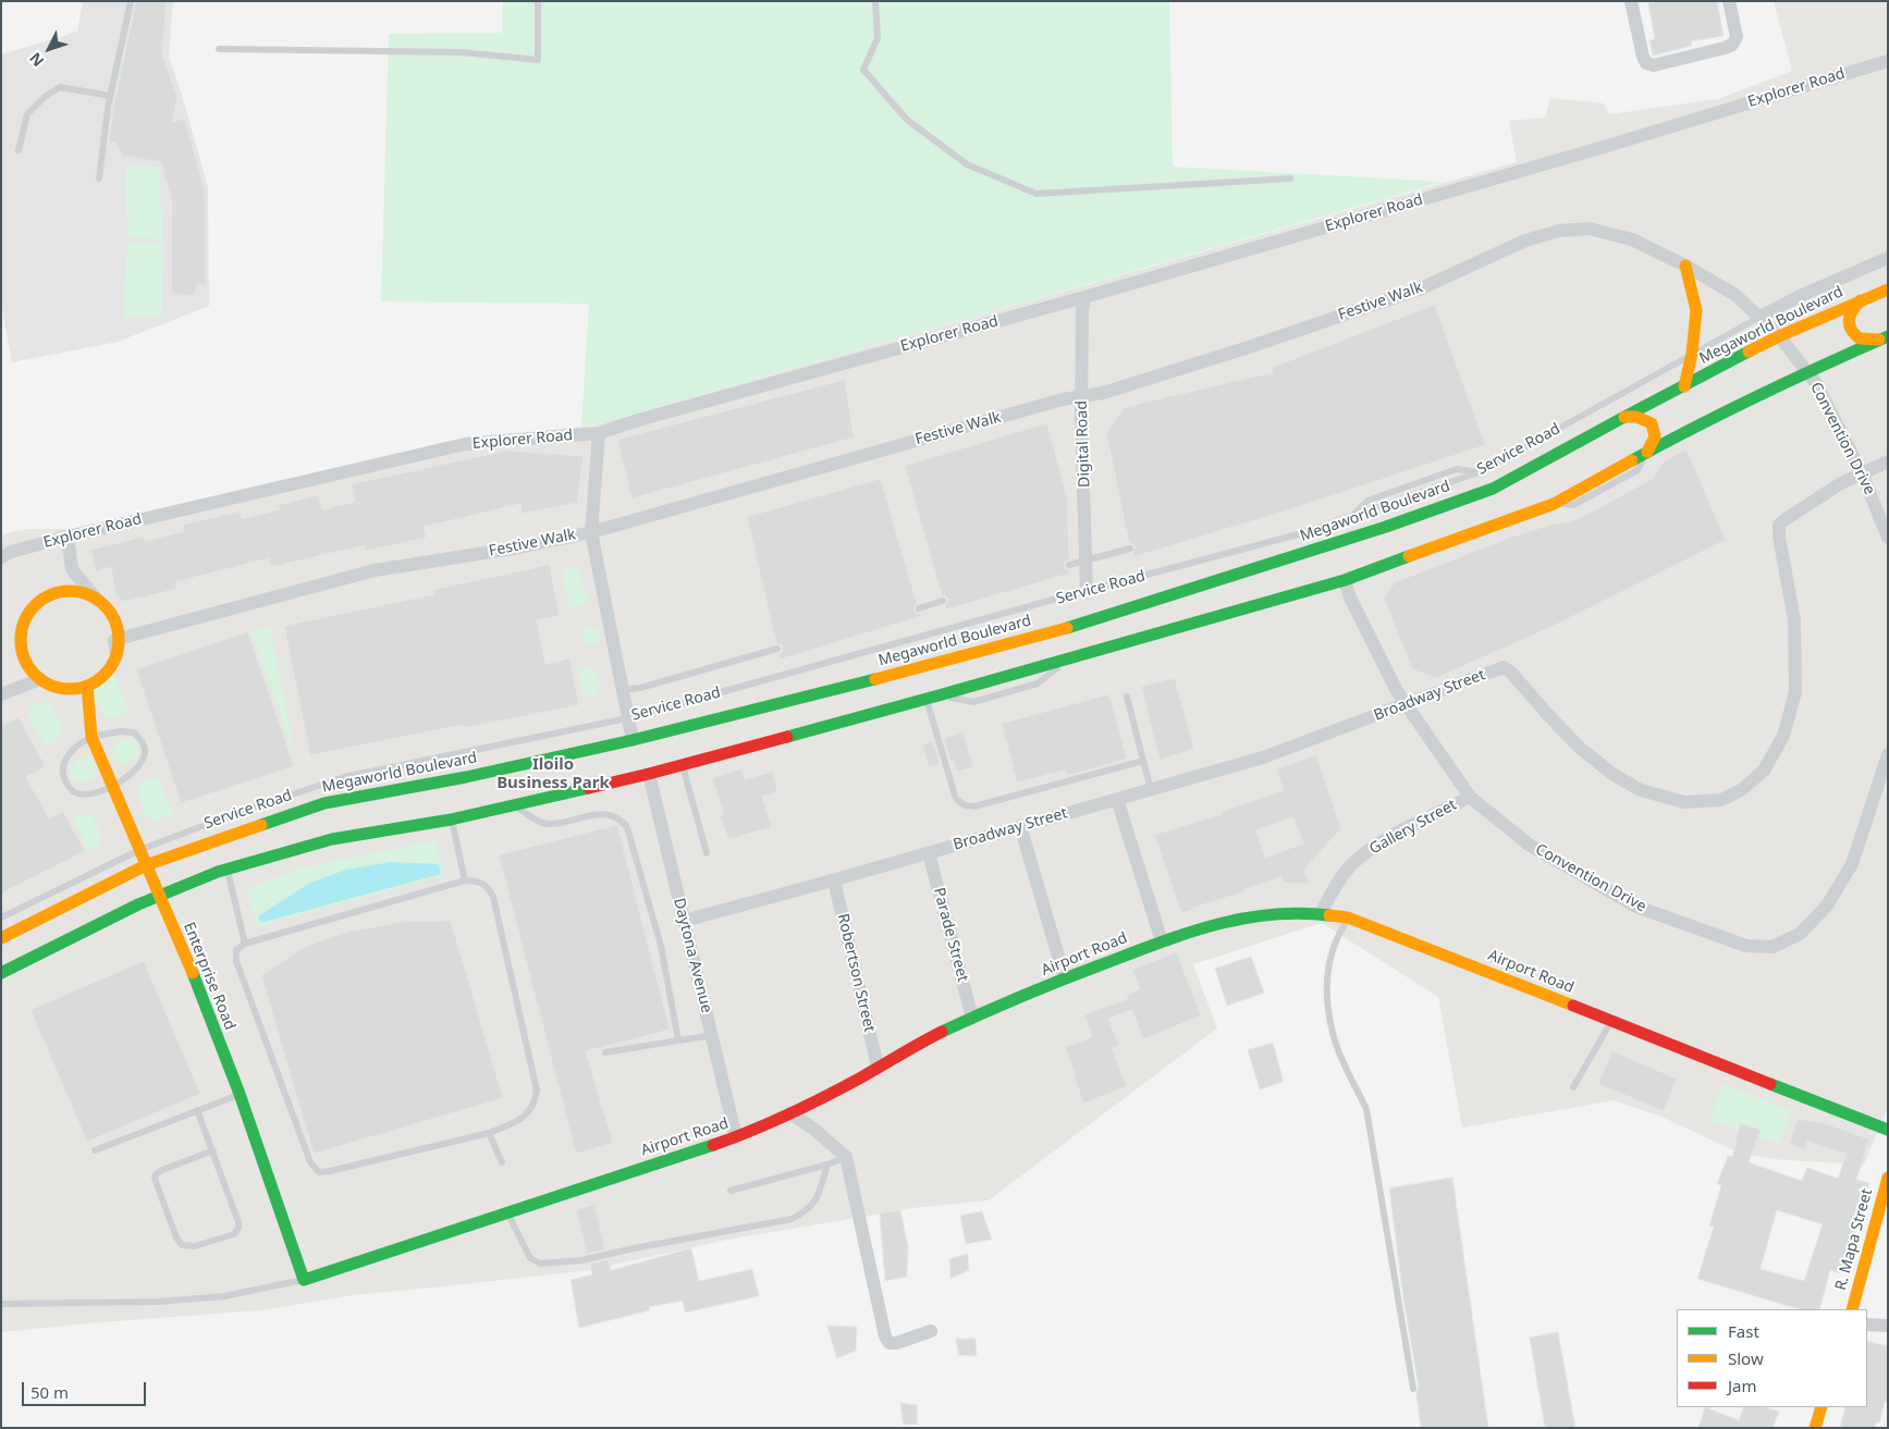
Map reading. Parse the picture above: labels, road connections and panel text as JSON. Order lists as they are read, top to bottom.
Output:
{
  "streets": {
    "main road": [
      "Megaworld Boulevard",
      "Airport Road",
      "Enterprise Road",
      "R. Mapa Street"
    ],
    "street": [
      "Explorer Road",
      "Festive Walk",
      "Convention Drive",
      "Digital Road",
      "Service Road",
      "Broadway Street",
      "Gallery Street",
      "Parade Street",
      "Daytona Avenue",
      "Robertson Street"
    ]
  },
  "crossings": [
    ["Explorer Road", "Digital Road"],
    ["Festive Walk", "Megaworld Boulevard"],
    ["Festive Walk", "Convention Drive"],
    ["Festive Walk", "Digital Road"],
    ["Festive Walk", "Service Road"],
    ["Megaworld Boulevard", "Convention Drive"],
    ["Megaworld Boulevard", "Enterprise Road"],
    ["Convention Drive", "Broadway Street"],
    ["Convention Drive", "Gallery Street"],
    ["Digital Road", "Service Road"],
    ["Service Road", "Enterprise Road"],
    ["Broadway Street", "Parade Street"],
    ["Broadway Street", "Daytona Avenue"],
    ["Broadway Street", "Robertson Street"],
    ["Gallery Street", "Airport Road"],
    ["Parade Street", "Airport Road"],
    ["Airport Road", "Daytona Avenue"],
    ["Airport Road", "Robertson Street"],
    ["Airport Road", "Enterprise Road"]
  ],
  "districts": ["Iloilo Business Park"],
  "legend": ["Fast", "Slow", "Jam"],
  "scale_bar": "50 m",
  "north": "bottom left"
}
